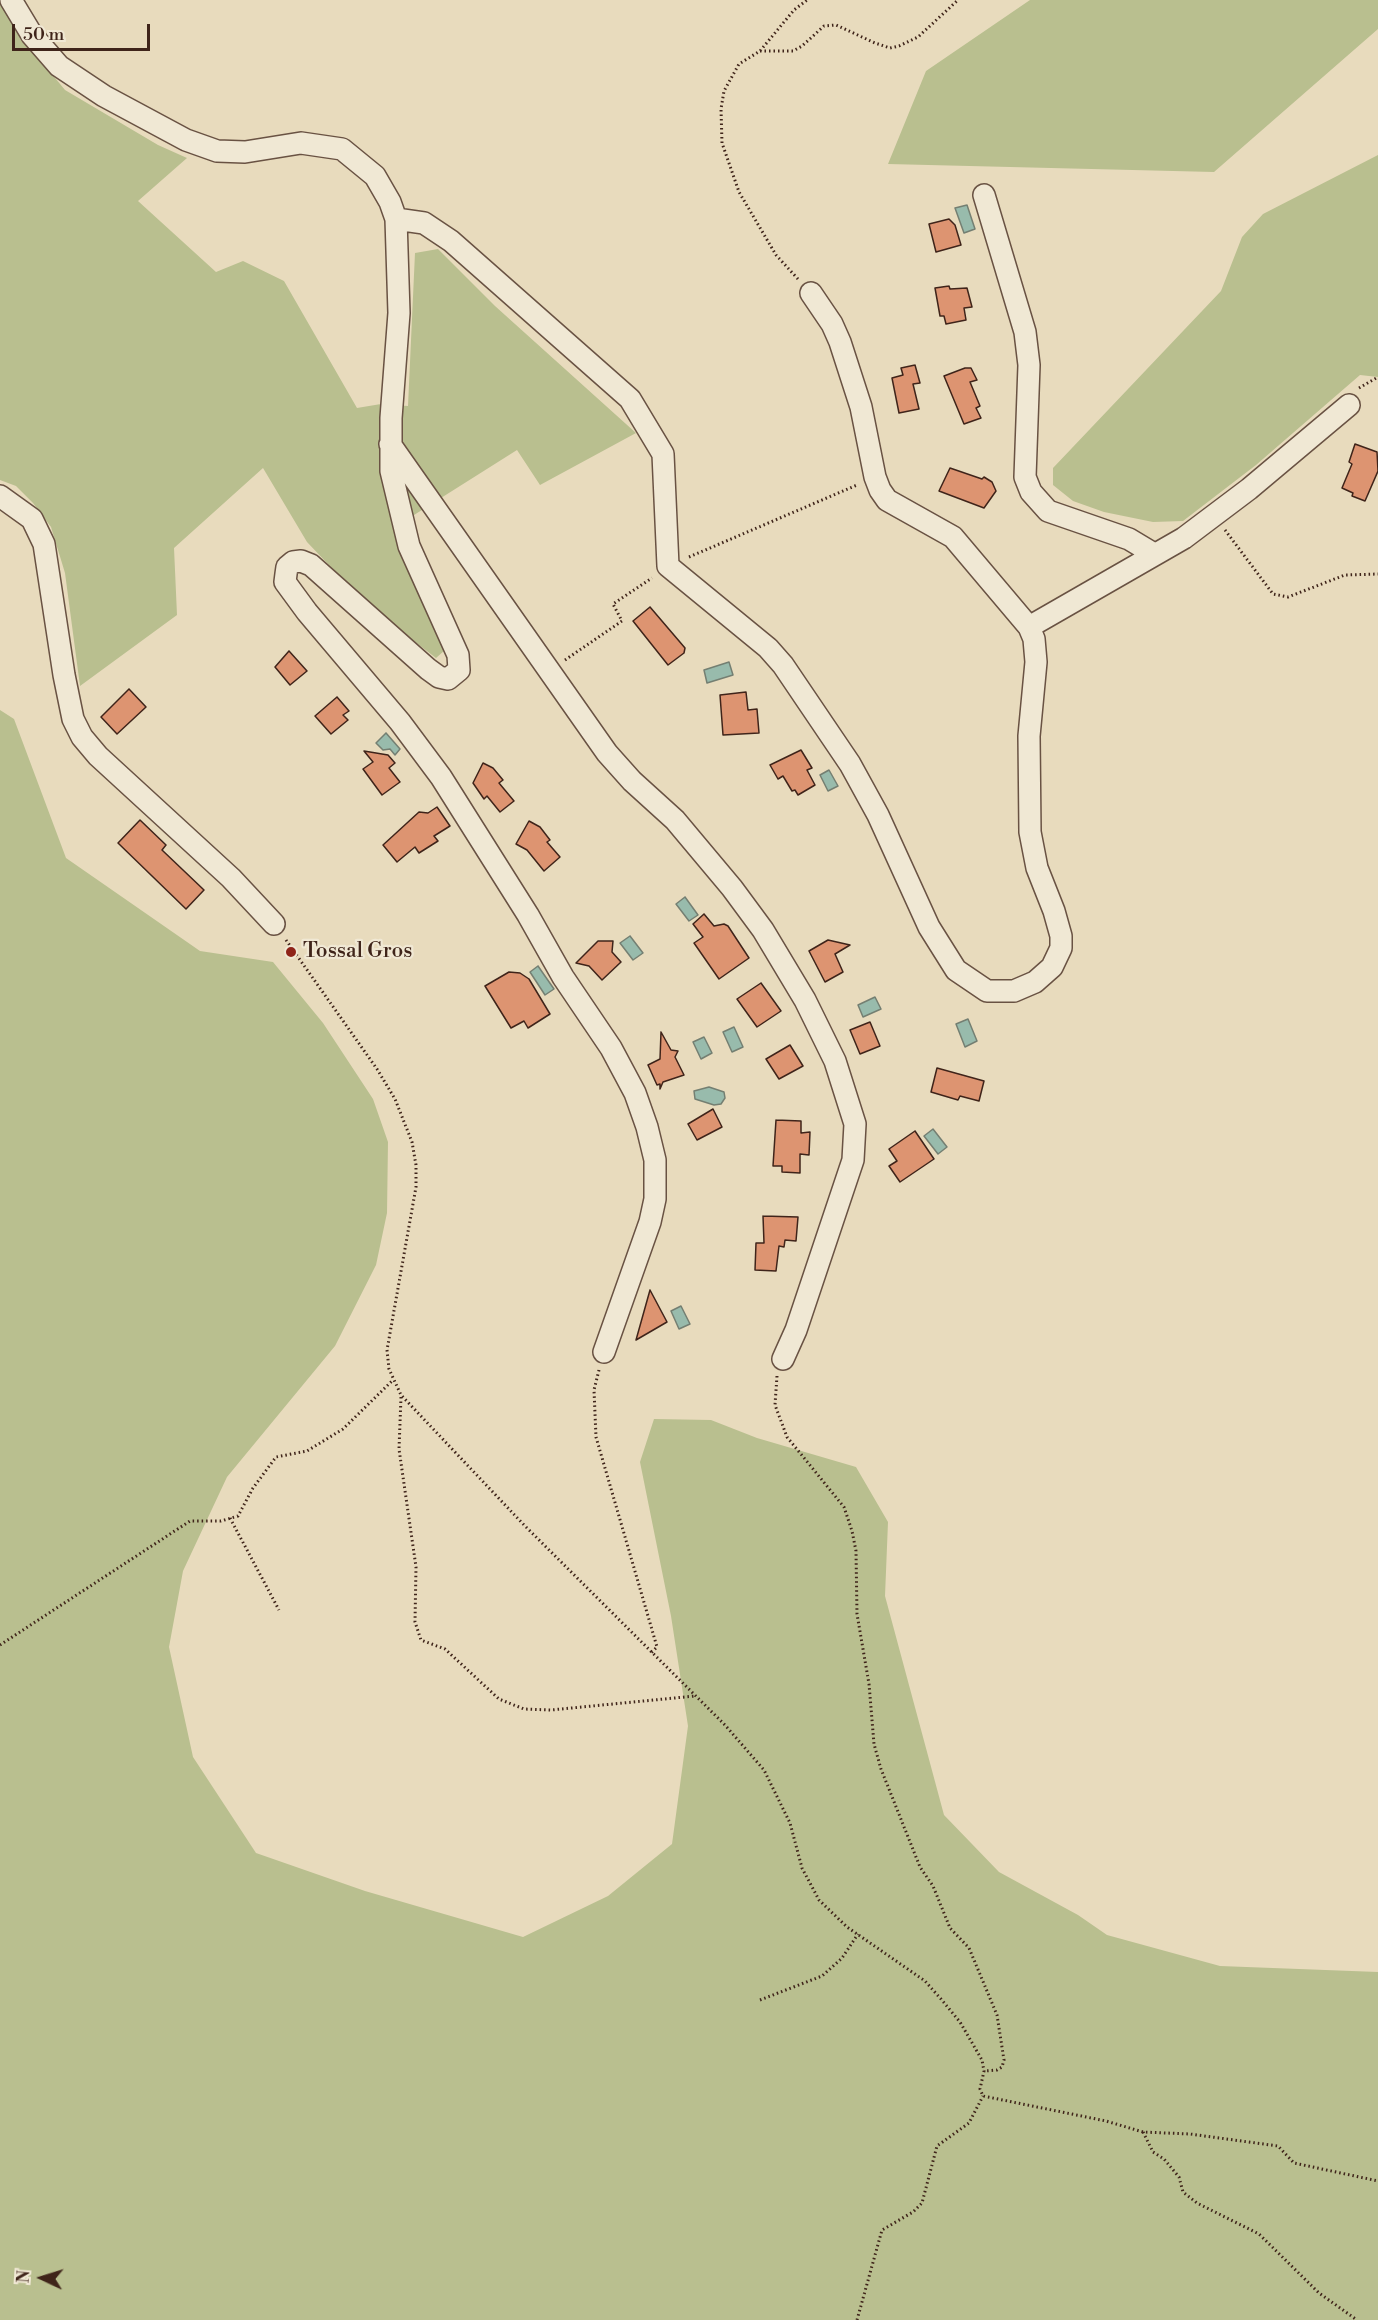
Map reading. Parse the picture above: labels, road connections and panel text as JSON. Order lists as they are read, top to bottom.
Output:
{
  "places": ["Tossal Gros"],
  "scale_bar": "50 m",
  "north": "left"
}
